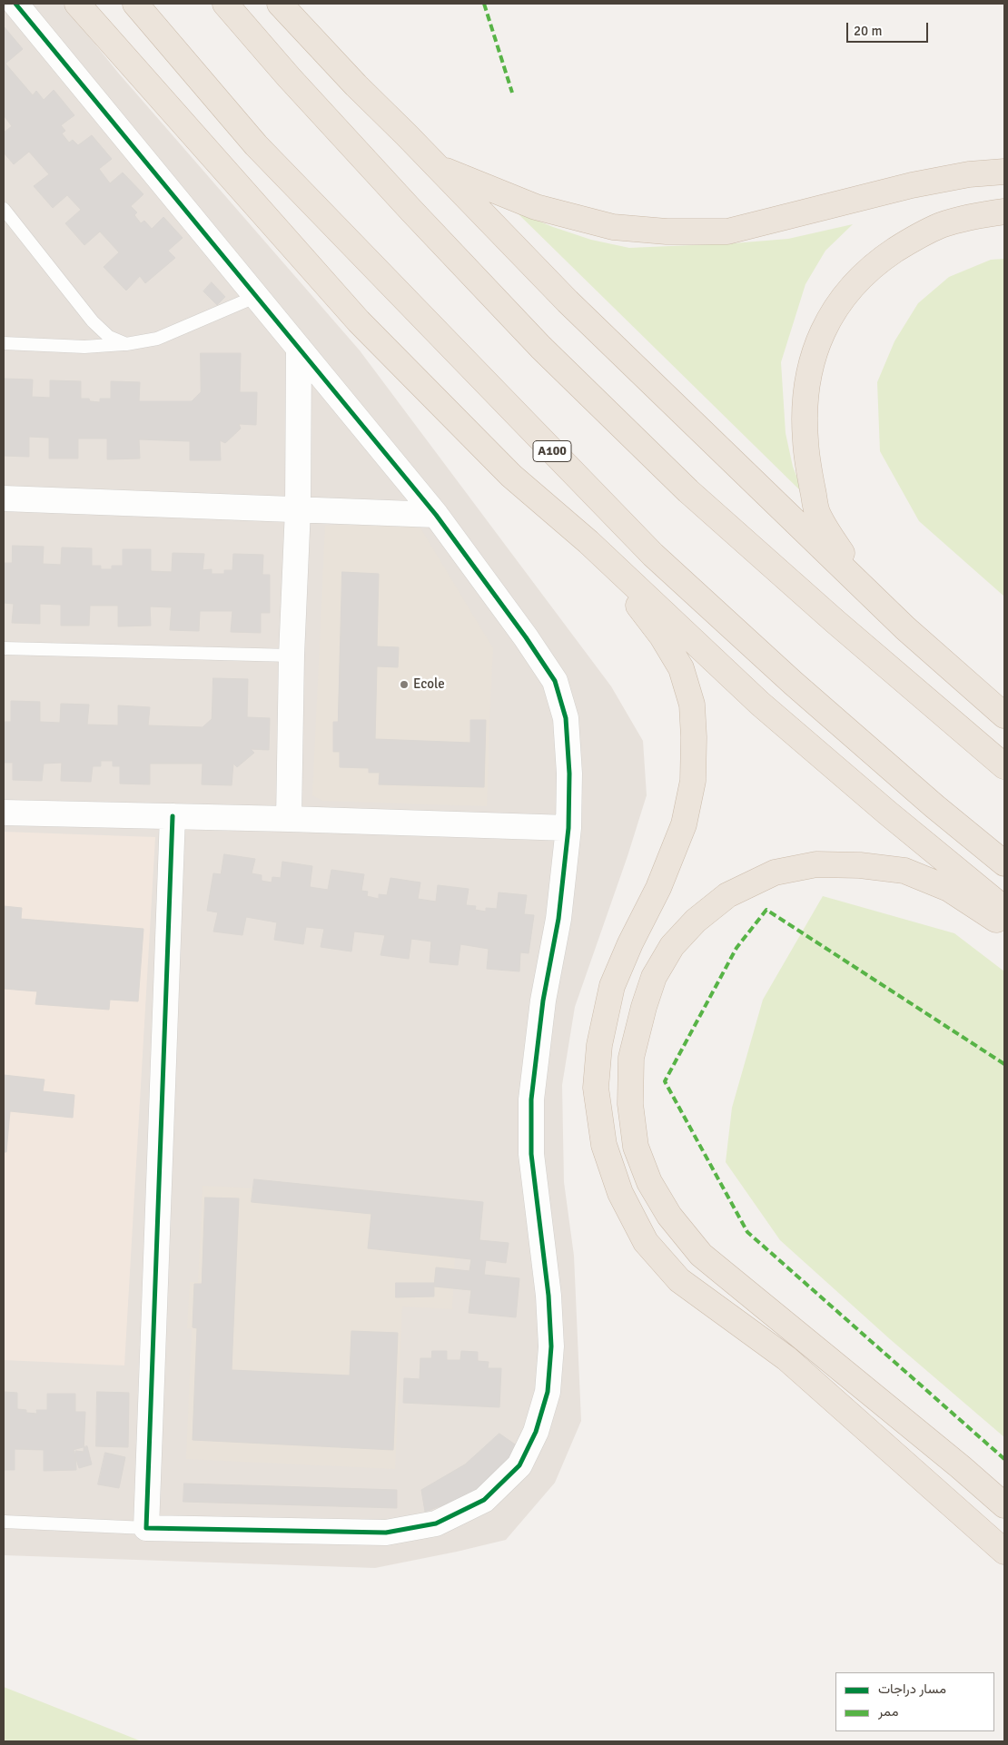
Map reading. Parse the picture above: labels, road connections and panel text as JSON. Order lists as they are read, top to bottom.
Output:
{
  "streets": {
    "highway": ["A100"]
  },
  "places": ["Ecole"],
  "legend": ["مسار دراجات", "ممر"],
  "scale_bar": "20 m"
}
